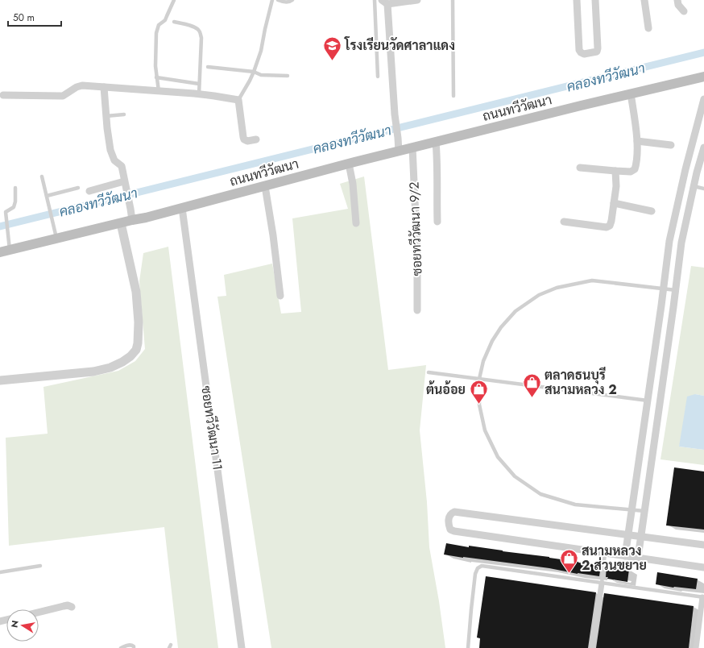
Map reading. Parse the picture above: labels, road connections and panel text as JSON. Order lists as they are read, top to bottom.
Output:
{
  "streets": {
    "main road": ["ถนนทวีวัฒนา"],
    "street": ["ซอยทวีวัฒนา 9/2", "ซอยทวีวัฒนา 11"]
  },
  "crossings": [
    ["ถนนทวีวัฒนา", "ซอยทวีวัฒนา 9/2"],
    ["ถนนทวีวัฒนา", "ซอยทวีวัฒนา 11"]
  ],
  "water": ["คลองทวีวัฒนา"],
  "places": {
    "school or university": ["โรงเรียนวัดศาลาแดง"],
    "shop": ["ตลาดธนบุรี สนามหลวง 2", "ต้นอ้อย", "สนามหลวง 2 ส่วนขยาย"]
  },
  "scale_bar": "50 m",
  "north": "left"
}
